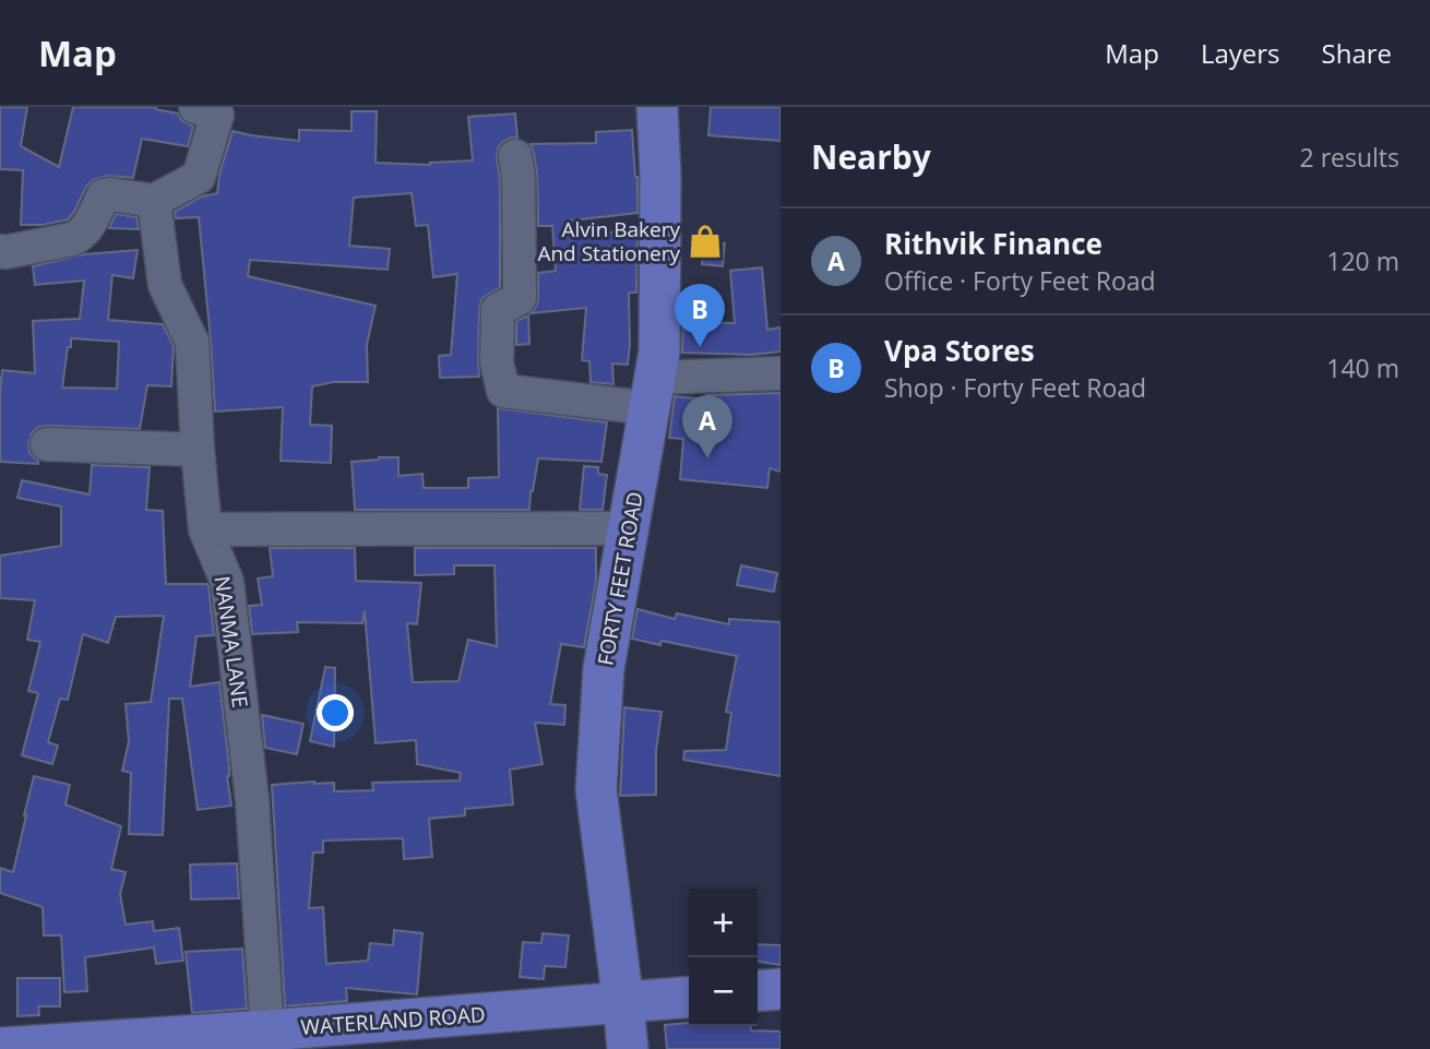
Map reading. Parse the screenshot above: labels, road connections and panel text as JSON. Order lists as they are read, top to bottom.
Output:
{
  "streets": {
    "main road": ["FORTY FEET ROAD", "WATERLAND ROAD"],
    "street": ["NANMA LANE"]
  },
  "crossings": [
    ["FORTY FEET ROAD", "WATERLAND ROAD"],
    ["NANMA LANE", "WATERLAND ROAD"]
  ],
  "places": {
    "shop": ["Alvin Bakery And Stationery"]
  },
  "page": {
    "header": "Map",
    "nav": ["Map", "Layers", "Share"],
    "heading": ["Nearby", "2 results"],
    "list": [
      {
        "mark": "A",
        "name": "Rithvik Finance",
        "note": "Office · Forty Feet Road",
        "value": "120 m"
      },
      {
        "mark": "B",
        "name": "Vpa Stores",
        "note": "Shop · Forty Feet Road",
        "value": "140 m"
      }
    ],
    "pins": ["B", "A"],
    "map_buttons": ["+", "−"]
  }
}
